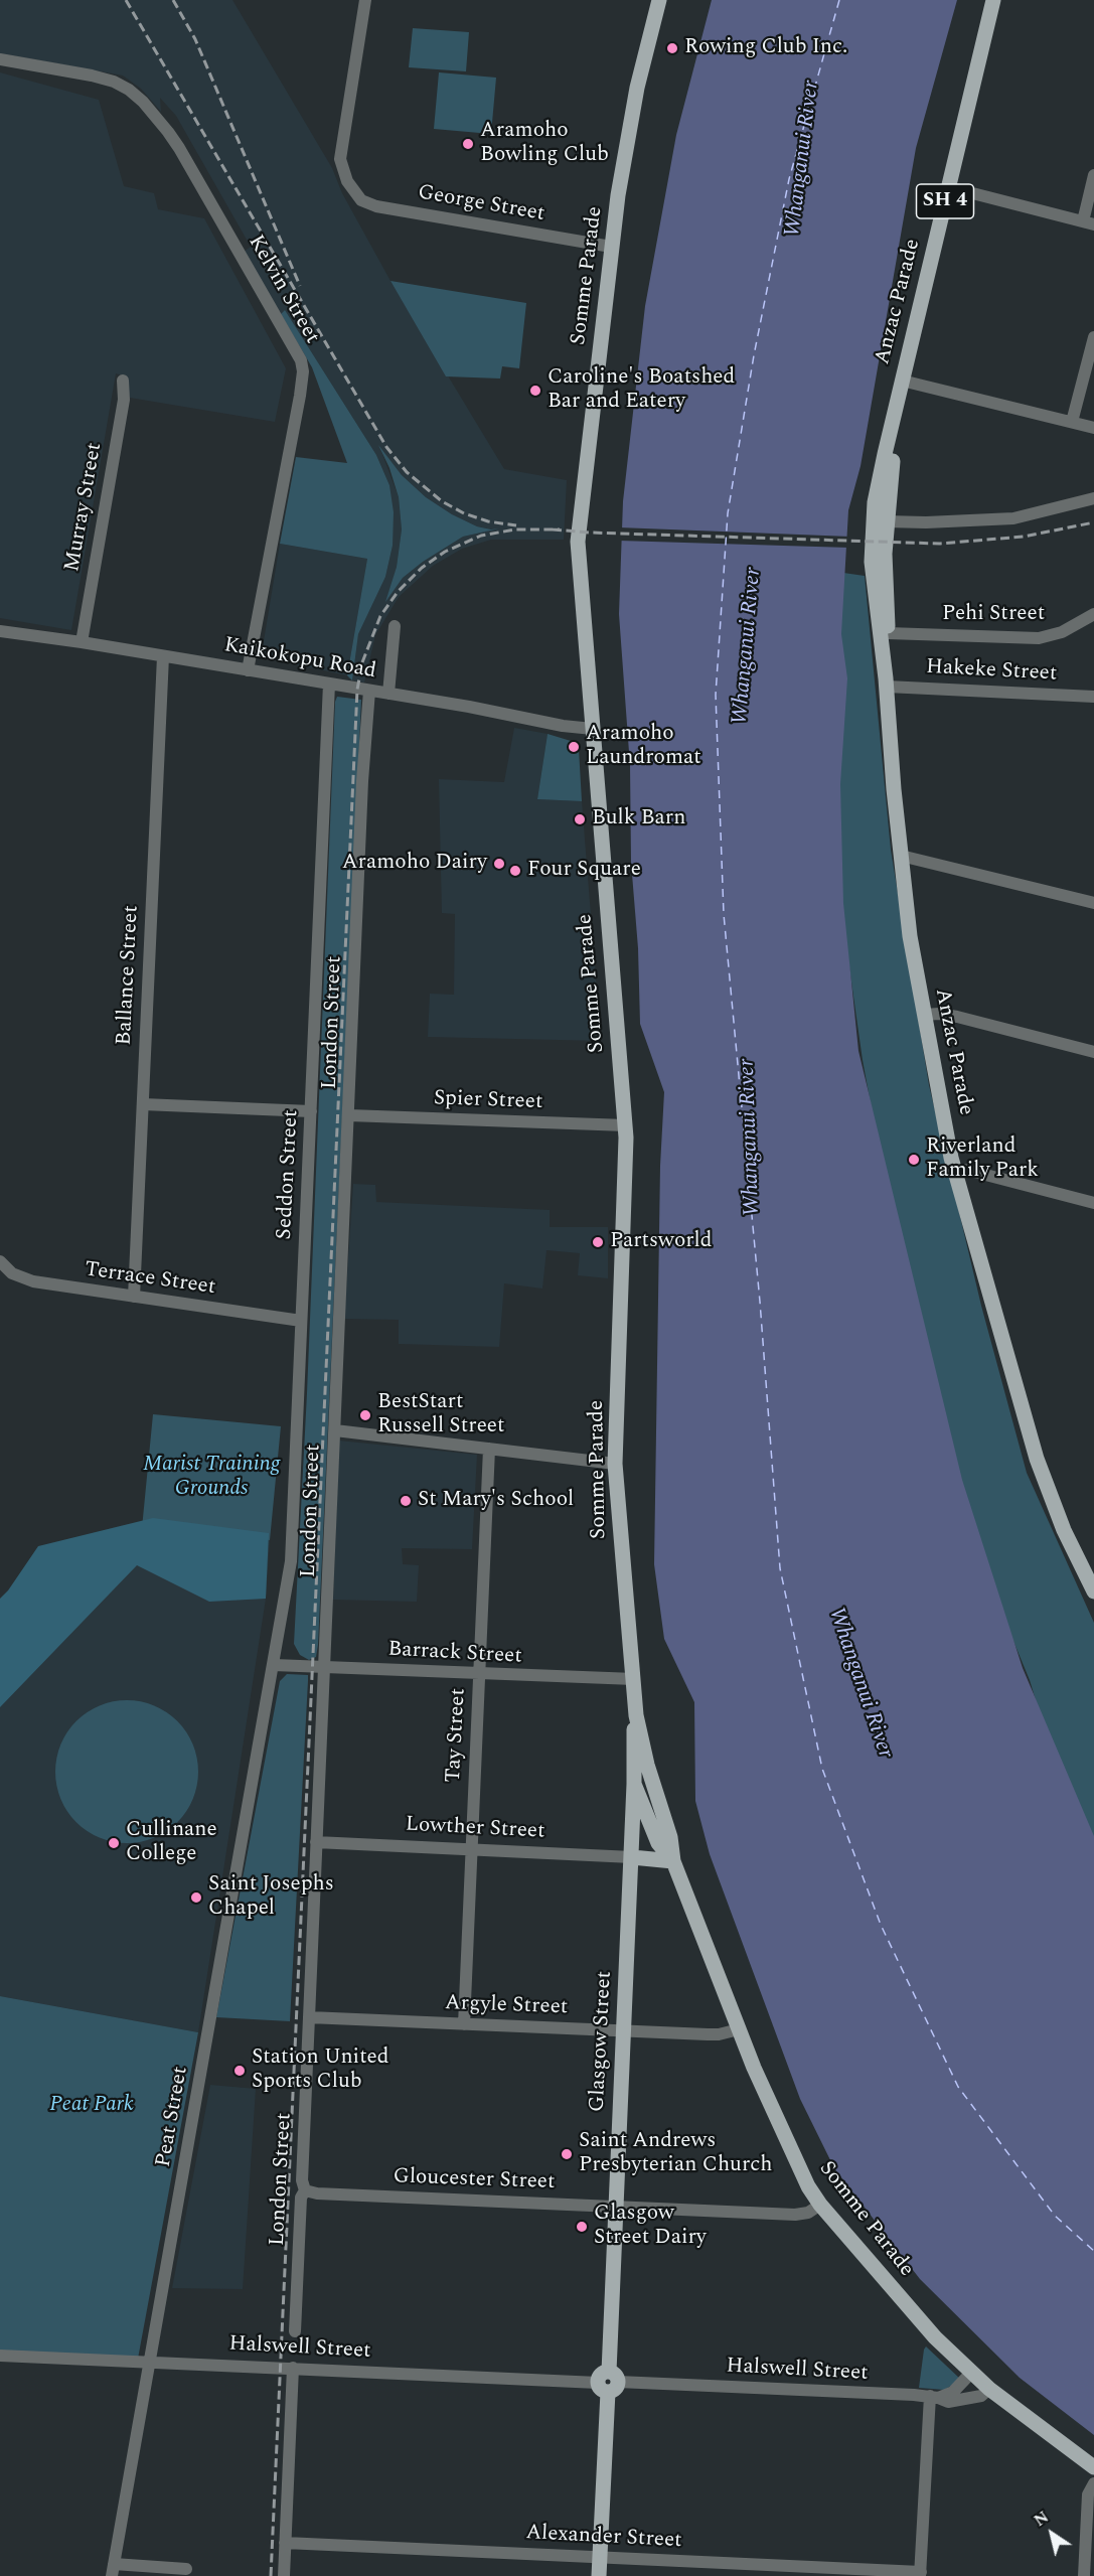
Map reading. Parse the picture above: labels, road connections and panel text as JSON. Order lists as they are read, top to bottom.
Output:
{
  "streets": {
    "main road": [
      "SH 4",
      "Somme Parade",
      "Anzac Parade",
      "Glasgow Street"
    ],
    "street": [
      "George Street",
      "Kelvin Street",
      "Murray Street",
      "Pehi Street",
      "Kaikokopu Road",
      "Hakeke Street",
      "Ballance Street",
      "London Street",
      "Spier Street",
      "Seddon Street",
      "Terrace Street",
      "Barrack Street",
      "Tay Street",
      "Lowther Street",
      "Argyle Street",
      "Peat Street",
      "Gloucester Street",
      "Halswell Street",
      "Alexander Street"
    ]
  },
  "crossings": [
    ["George Street", "Somme Parade"],
    ["Somme Parade", "Kaikokopu Road"],
    ["Somme Parade", "Spier Street"],
    ["Somme Parade", "Barrack Street"],
    ["Somme Parade", "Argyle Street"],
    ["Somme Parade", "Glasgow Street"],
    ["Somme Parade", "Gloucester Street"],
    ["Somme Parade", "Halswell Street"],
    ["Kelvin Street", "Kaikokopu Road"],
    ["Anzac Parade", "Pehi Street"],
    ["Anzac Parade", "Hakeke Street"],
    ["Murray Street", "Kaikokopu Road"],
    ["Kaikokopu Road", "Ballance Street"],
    ["Kaikokopu Road", "London Street"],
    ["Kaikokopu Road", "Seddon Street"],
    ["Ballance Street", "Terrace Street"],
    ["London Street", "Spier Street"],
    ["London Street", "Barrack Street"],
    ["London Street", "Lowther Street"],
    ["London Street", "Argyle Street"],
    ["London Street", "Gloucester Street"],
    ["Seddon Street", "Terrace Street"],
    ["Seddon Street", "Barrack Street"],
    ["Seddon Street", "Peat Street"],
    ["Barrack Street", "Tay Street"],
    ["Barrack Street", "Peat Street"],
    ["Tay Street", "Lowther Street"],
    ["Tay Street", "Argyle Street"],
    ["Lowther Street", "Glasgow Street"],
    ["Argyle Street", "Glasgow Street"],
    ["Glasgow Street", "Gloucester Street"],
    ["Glasgow Street", "Halswell Street"],
    ["Glasgow Street", "Alexander Street"],
    ["Peat Street", "Halswell Street"]
  ],
  "water": ["Whanganui River"],
  "parks": ["Marist Training Grounds", "Peat Park"],
  "places": [
    "Rowing Club Inc.",
    "Aramoho Bowling Club",
    "Caroline's Boatshed Bar and Eatery",
    "Aramoho Laundromat",
    "Bulk Barn",
    "Aramoho Dairy",
    "Four Square",
    "Riverland Family Park",
    "Partsworld",
    "BestStart Russell Street",
    "St Mary's School",
    "Cullinane College",
    "Saint Josephs Chapel",
    "Station United Sports Club",
    "Saint Andrews Presbyterian Church",
    "Glasgow Street Dairy"
  ],
  "north": "top left"
}
